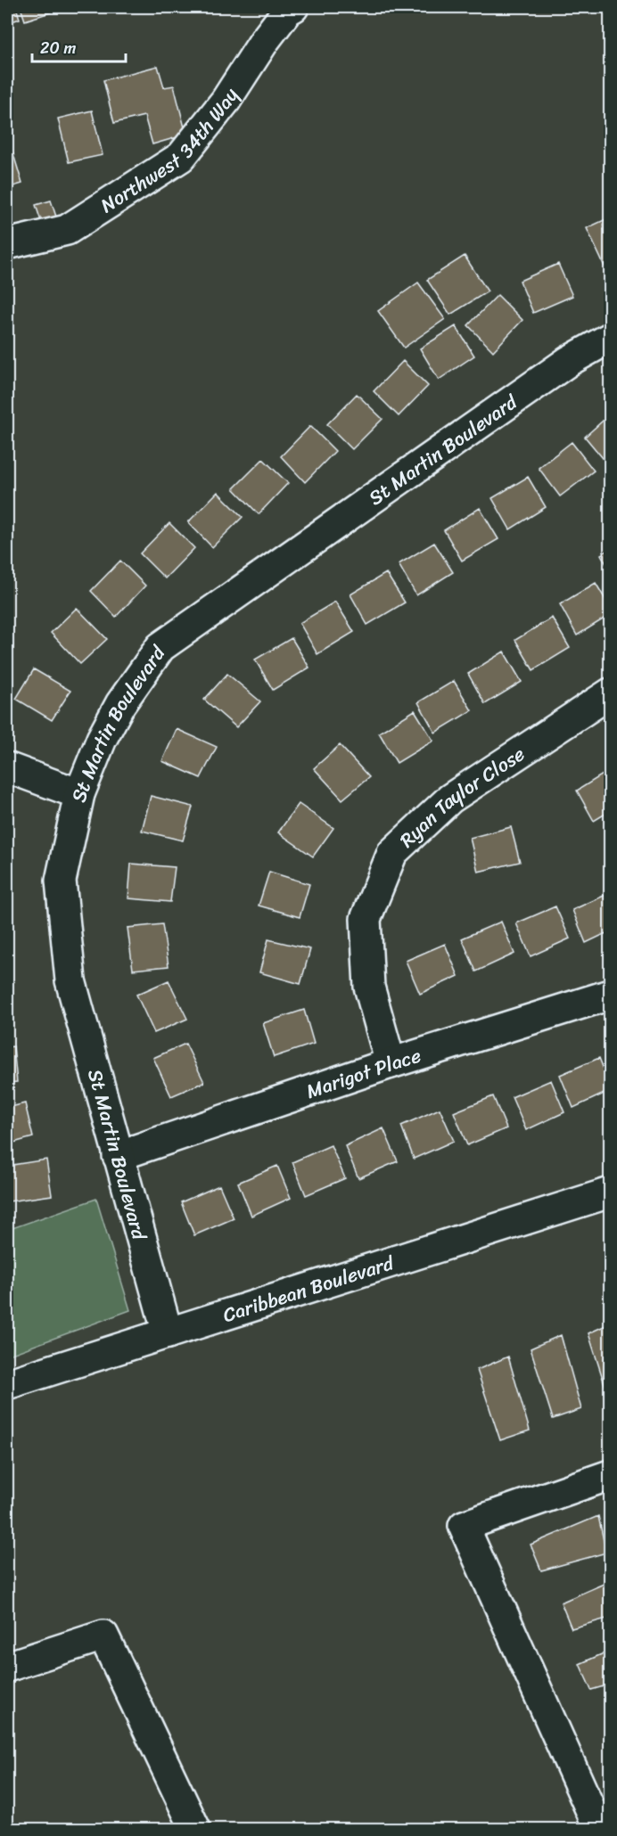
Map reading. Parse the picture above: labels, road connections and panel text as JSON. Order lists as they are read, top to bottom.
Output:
{
  "streets": {
    "street": [
      "Northwest 34th Way",
      "St Martin Boulevard",
      "Ryan Taylor Close",
      "Marigot Place",
      "Caribbean Boulevard"
    ]
  },
  "crossings": [
    ["St Martin Boulevard", "Marigot Place"],
    ["St Martin Boulevard", "Caribbean Boulevard"],
    ["Ryan Taylor Close", "Marigot Place"]
  ],
  "scale_bar": "20 m"
}
